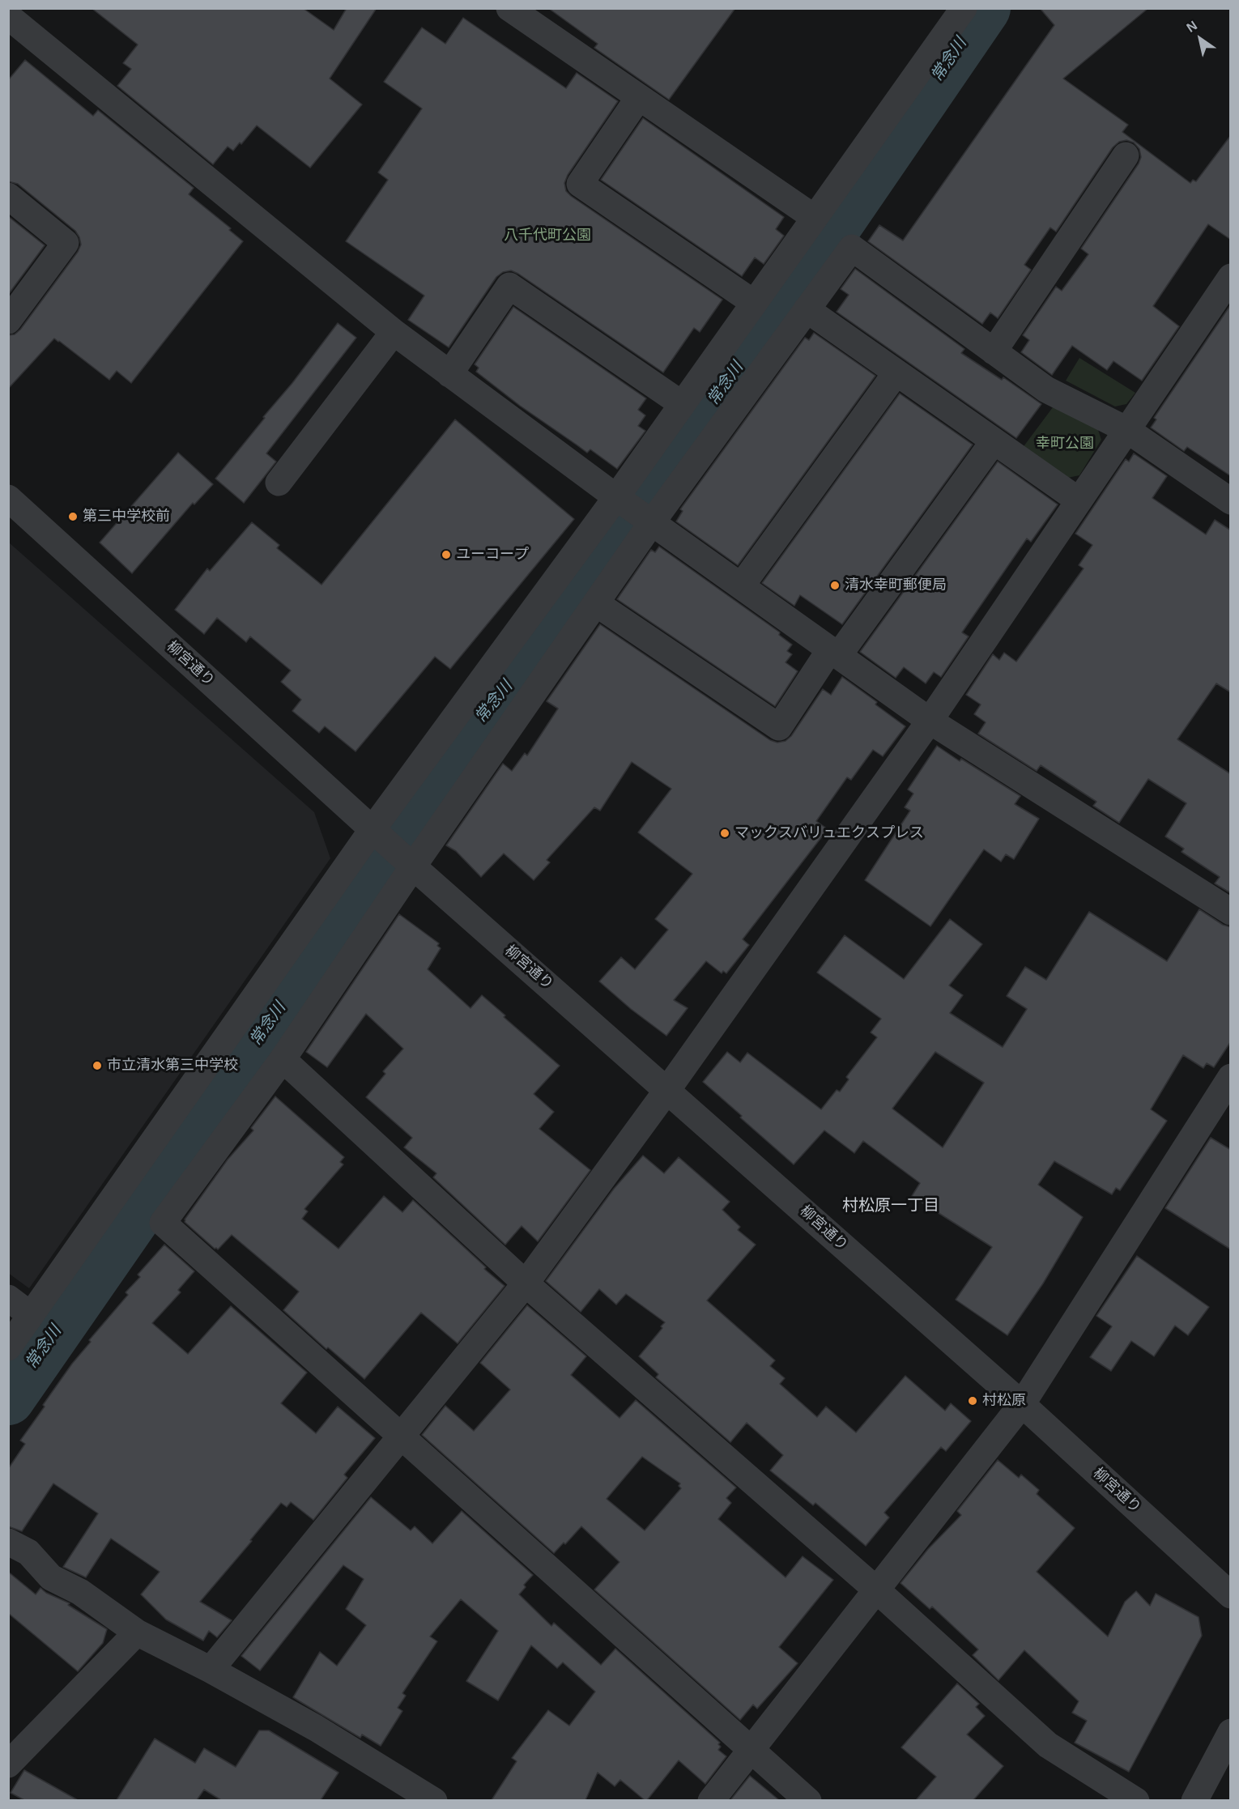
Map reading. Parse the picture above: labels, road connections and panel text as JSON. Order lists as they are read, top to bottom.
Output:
{
  "streets": {
    "street": ["柳宮通り"]
  },
  "districts": ["村松原一丁目"],
  "water": ["常念川"],
  "parks": ["八千代町公園", "幸町公園"],
  "places": [
    "第三中学校前",
    "ユーコープ",
    "清水幸町郵便局",
    "マックスバリュエクスプレス",
    "市立清水第三中学校",
    "村松原"
  ],
  "north": "top left"
}
